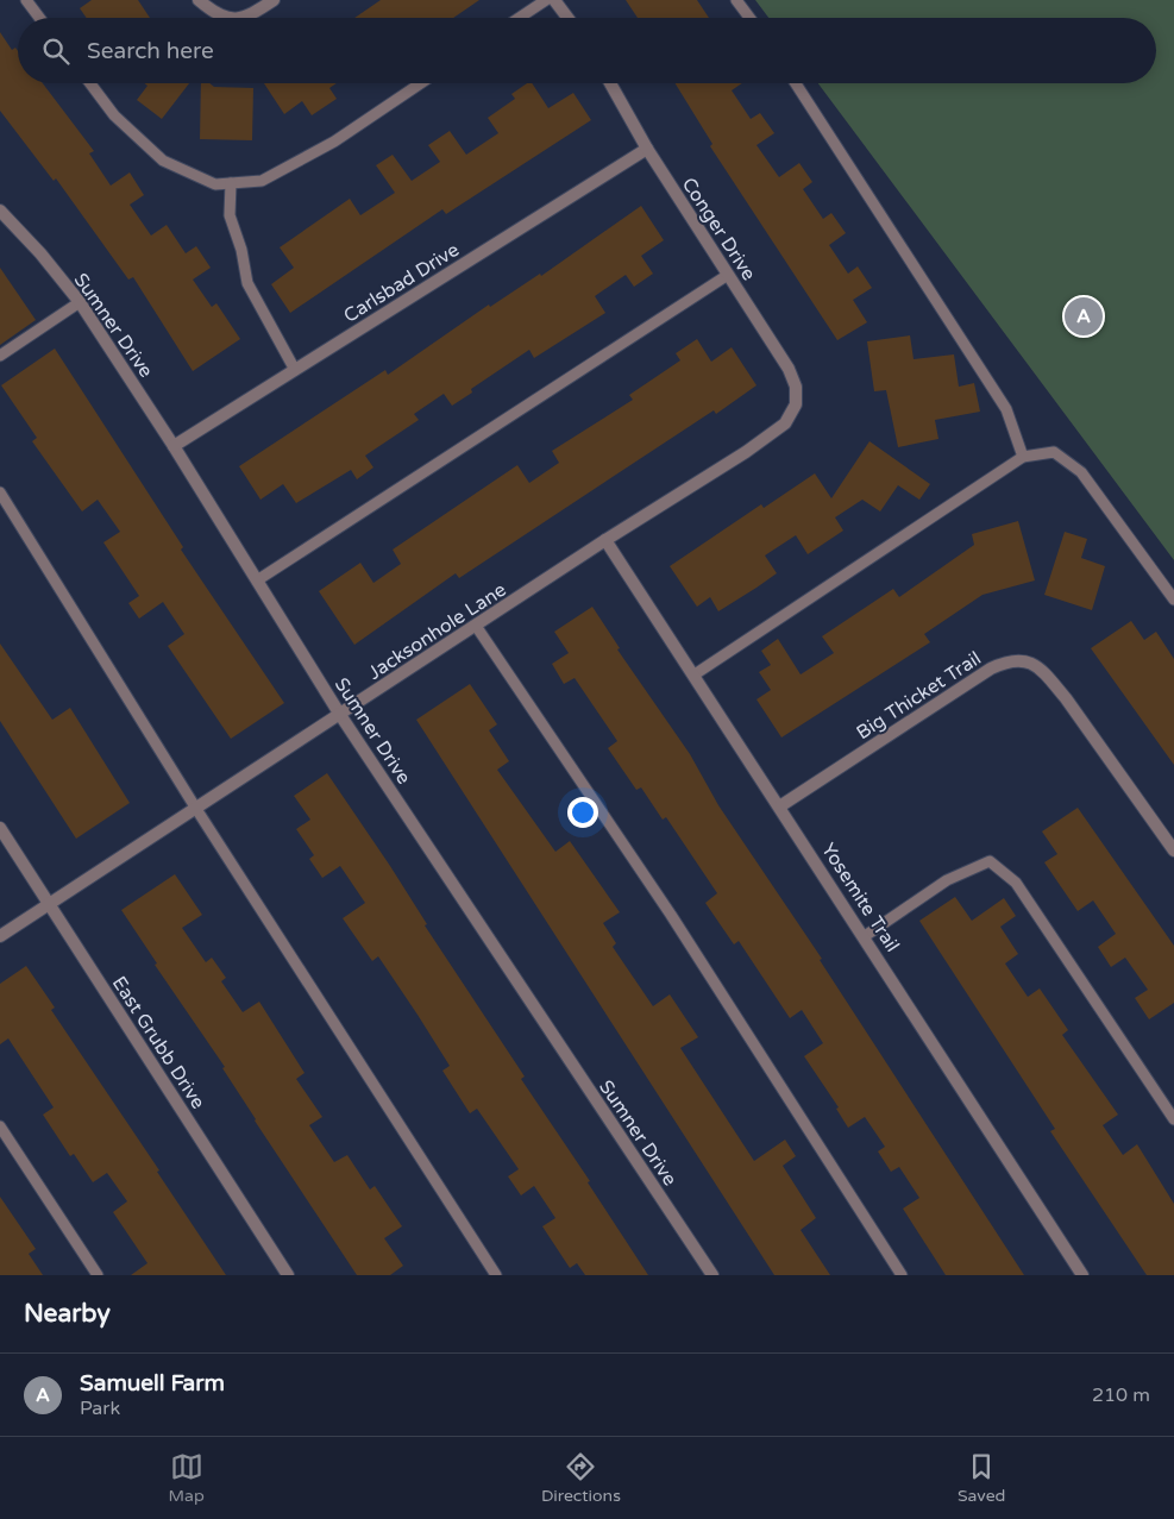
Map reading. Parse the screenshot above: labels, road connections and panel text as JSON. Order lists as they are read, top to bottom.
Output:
{
  "streets": {
    "street": [
      "Conger Drive",
      "Carlsbad Drive",
      "Sumner Drive",
      "Jacksonhole Lane",
      "Big Thicket Trail",
      "Yosemite Trail",
      "East Grubb Drive"
    ]
  },
  "crossings": [
    ["Conger Drive", "Carlsbad Drive"],
    ["Conger Drive", "Jacksonhole Lane"],
    ["Carlsbad Drive", "Sumner Drive"],
    ["Sumner Drive", "Jacksonhole Lane"],
    ["Jacksonhole Lane", "Yosemite Trail"],
    ["Jacksonhole Lane", "East Grubb Drive"],
    ["Big Thicket Trail", "Yosemite Trail"]
  ],
  "page": {
    "search": "Search here",
    "pins": "A",
    "heading": "Nearby",
    "list": [
      {
        "mark": "A",
        "name": "Samuell Farm",
        "note": "Park",
        "value": "210 m"
      }
    ],
    "nav": ["Map", "Directions", "Saved"]
  }
}
